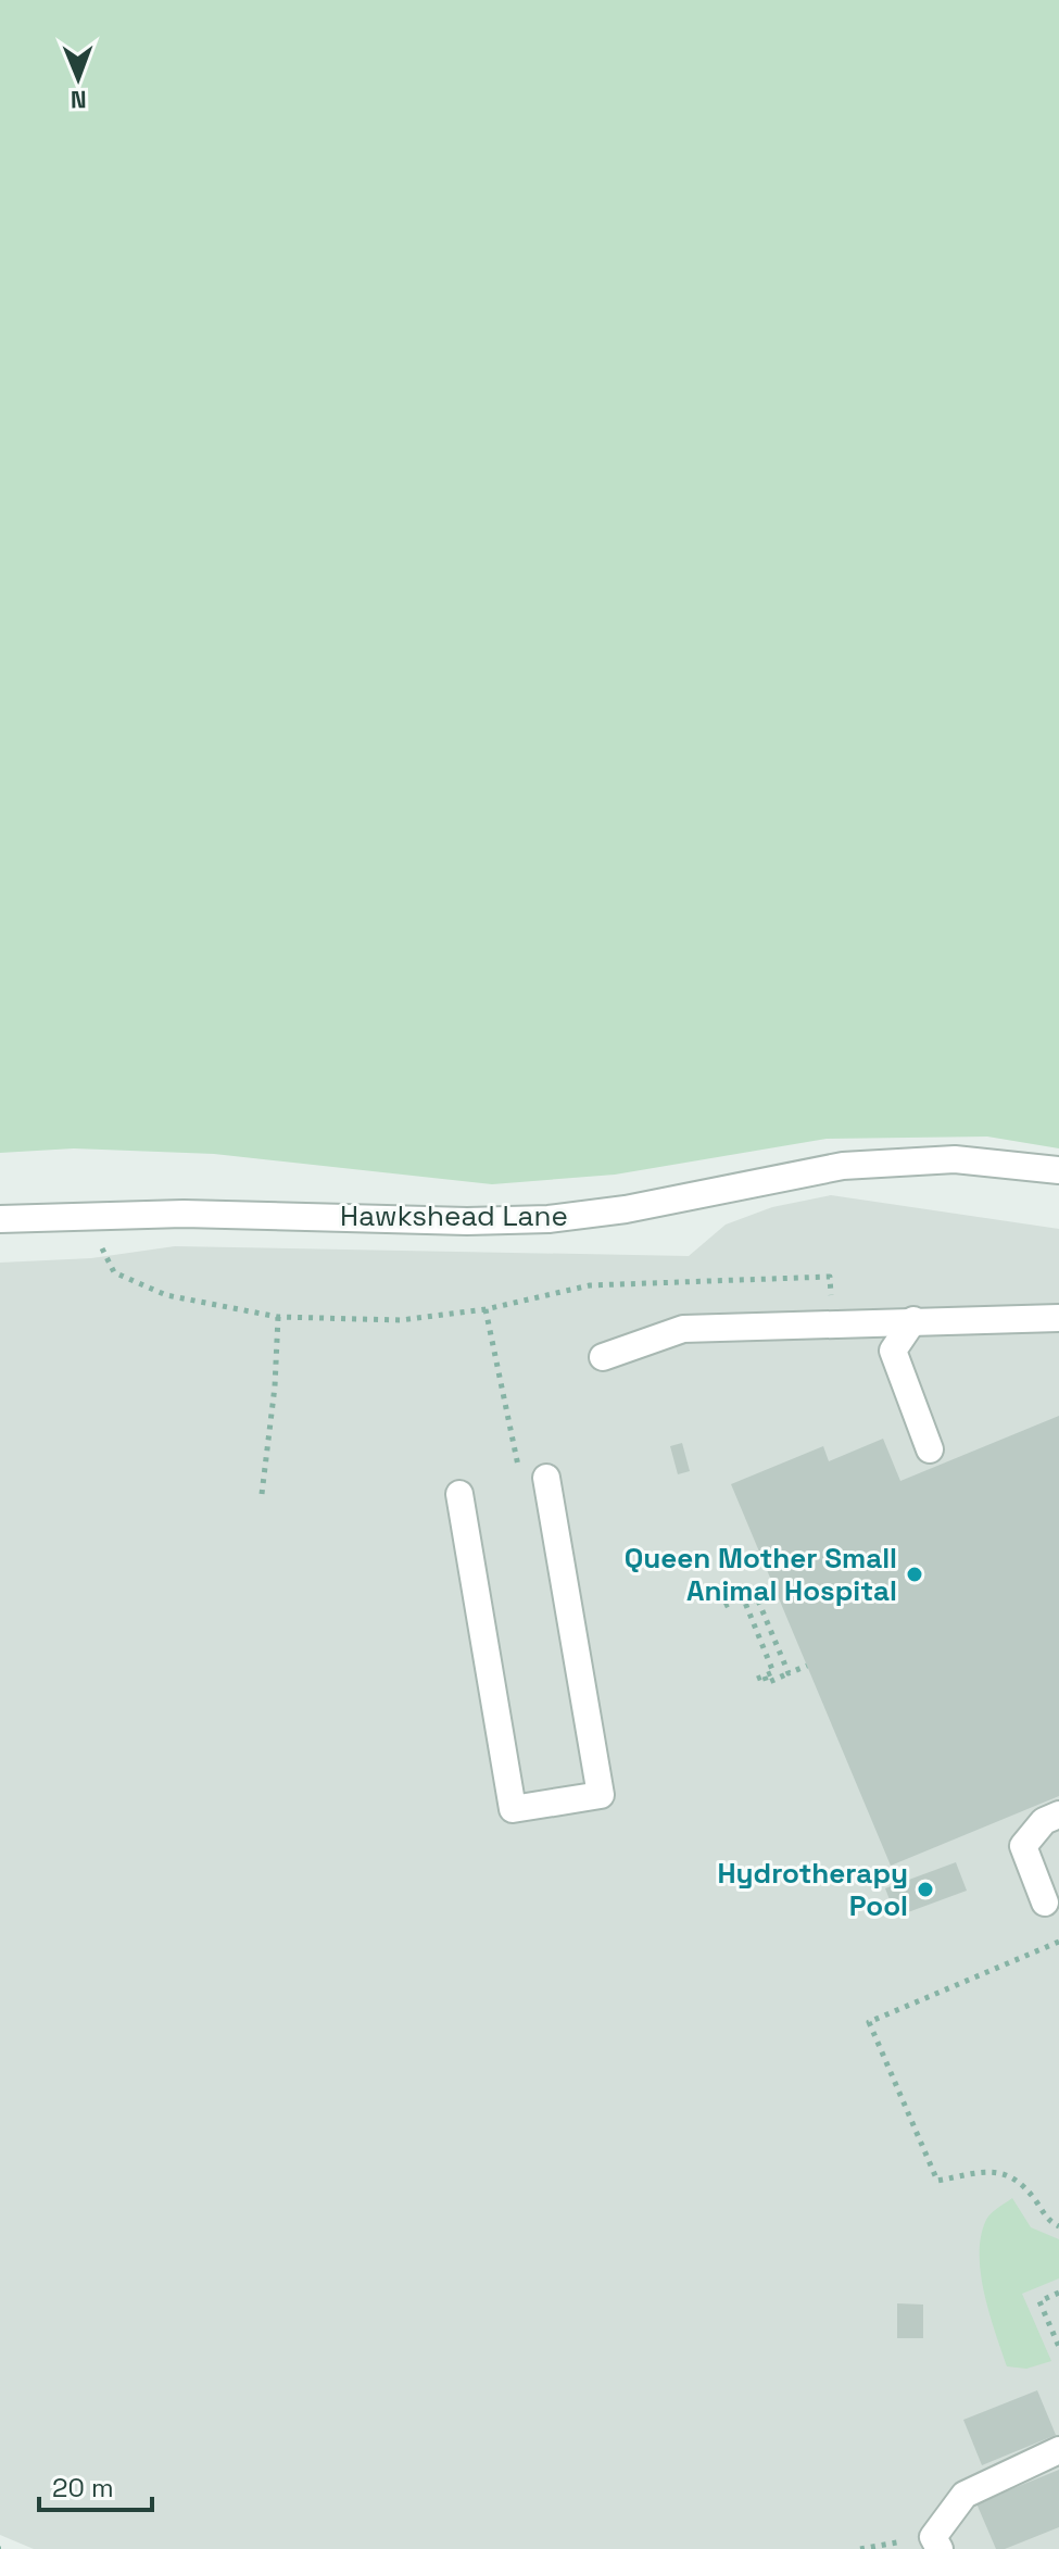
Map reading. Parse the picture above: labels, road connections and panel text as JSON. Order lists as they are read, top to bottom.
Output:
{
  "streets": {
    "street": ["Hawkshead Lane"]
  },
  "places": ["Queen Mother Small Animal Hospital", "Hydrotherapy Pool"],
  "scale_bar": "20 m",
  "north": "bottom"
}
